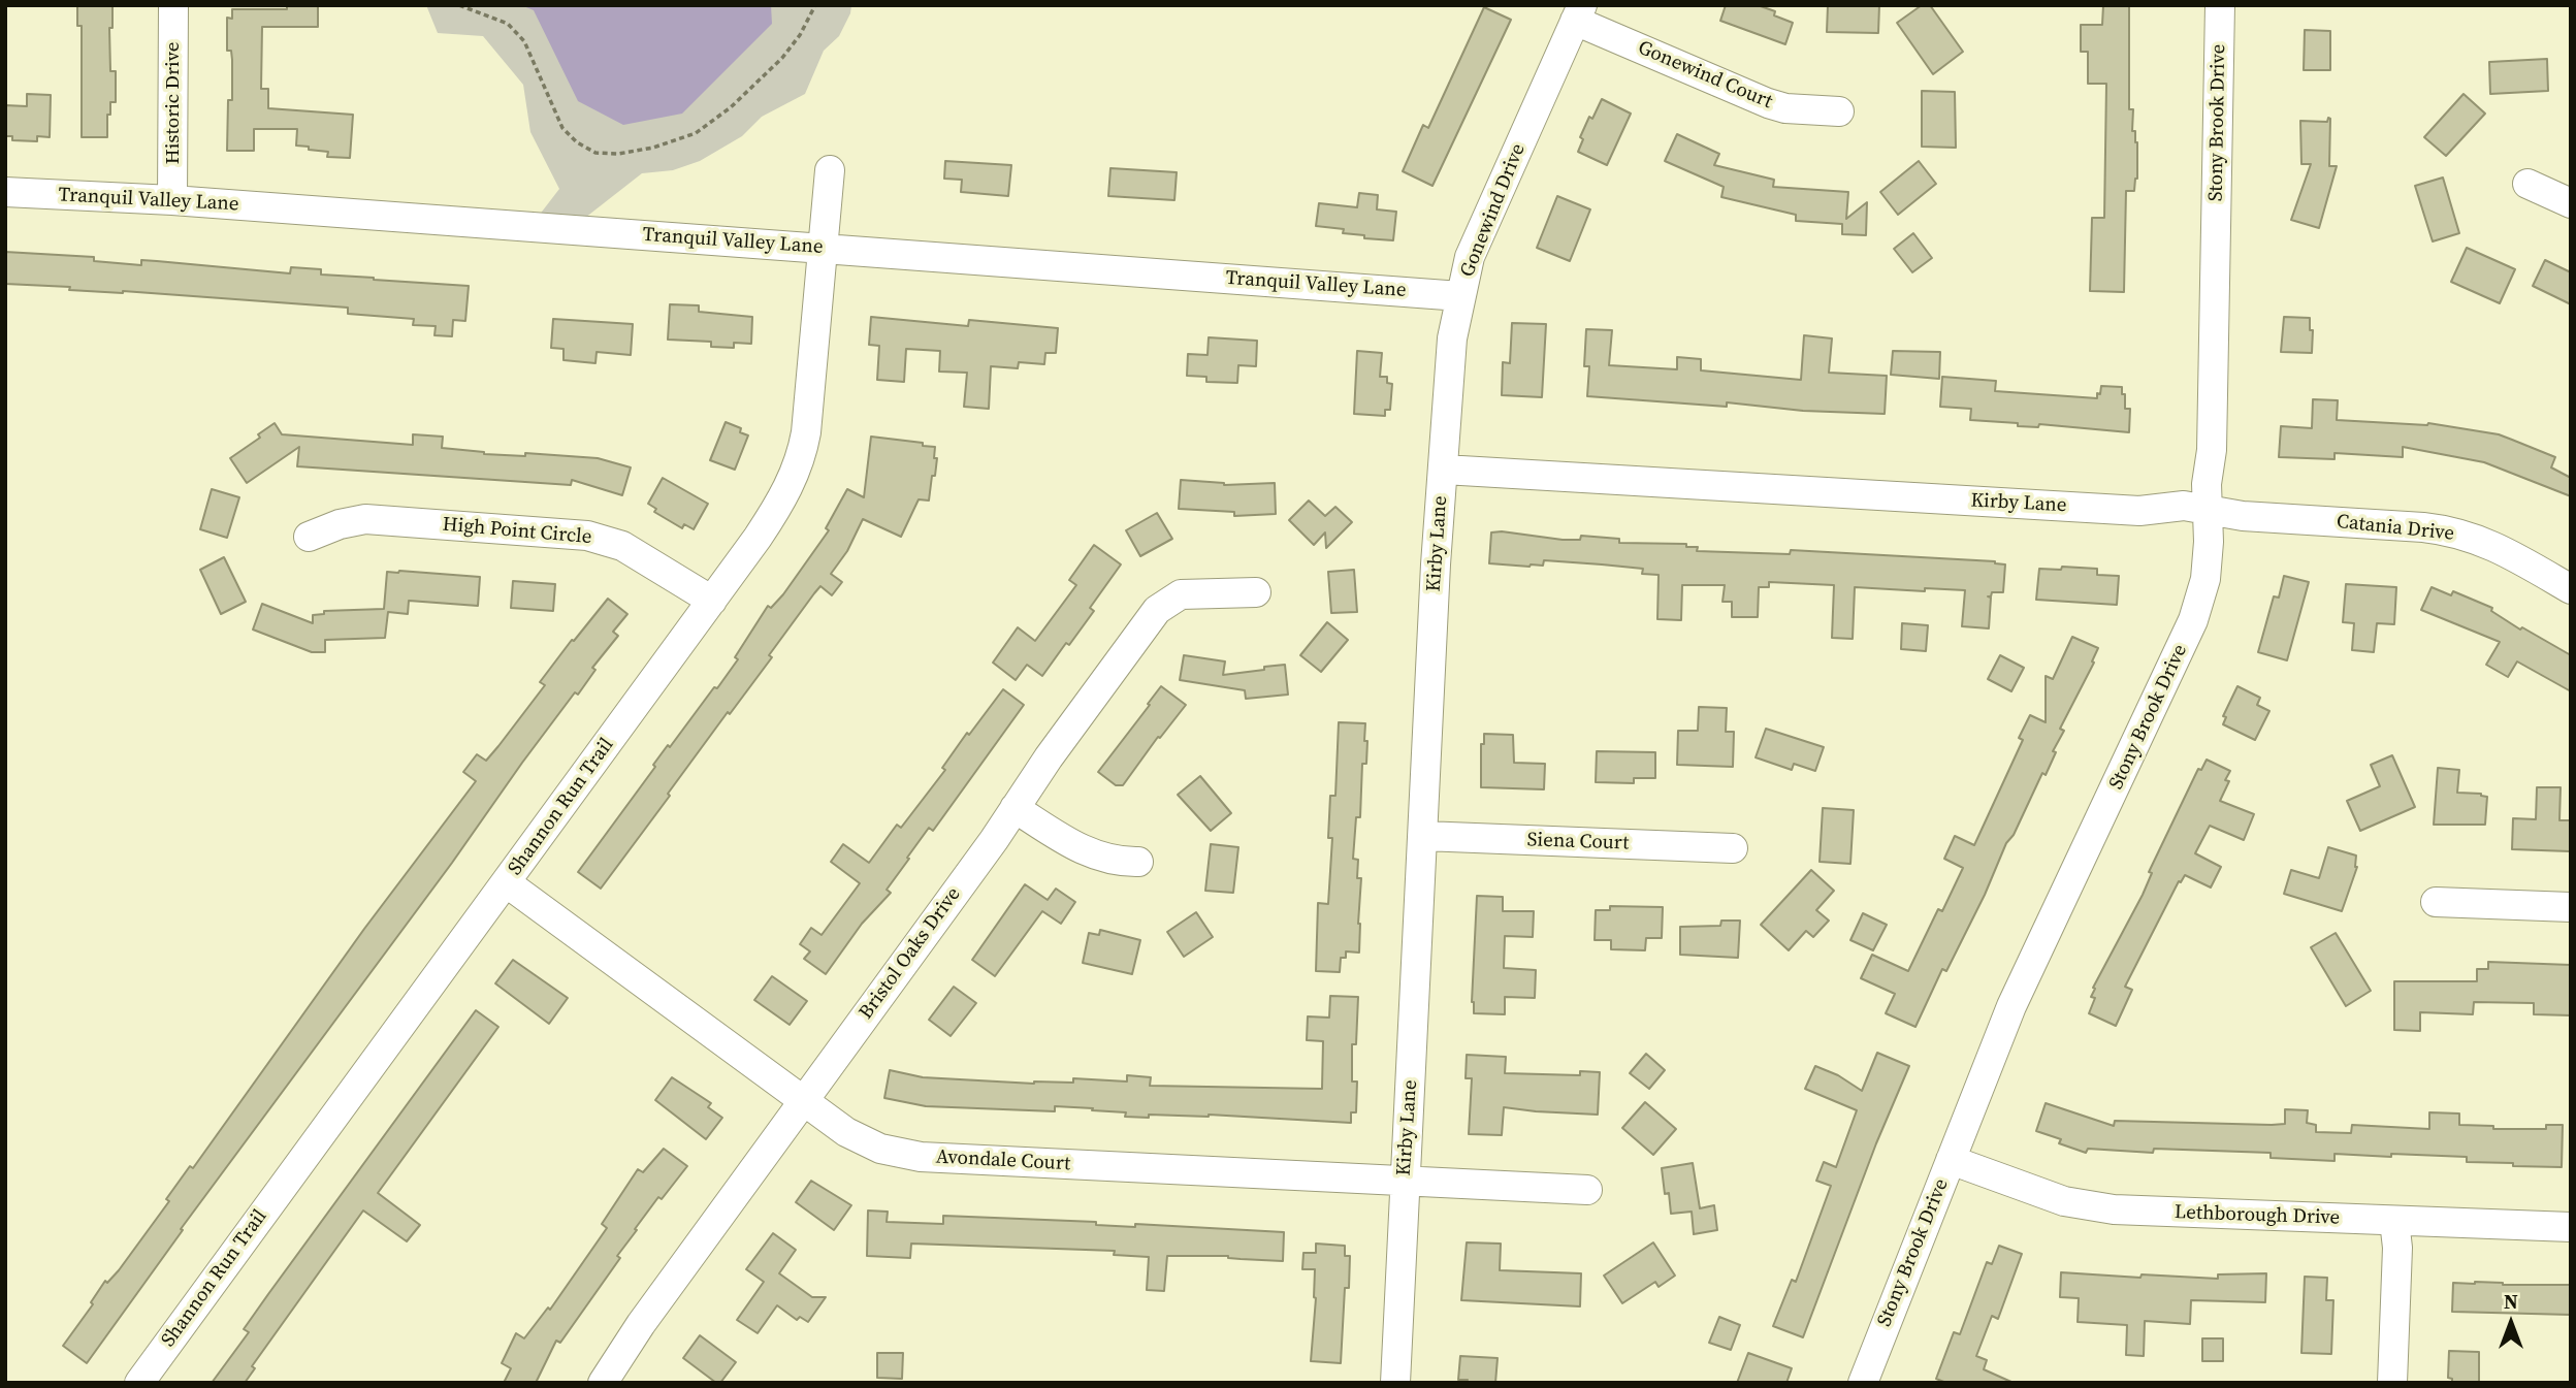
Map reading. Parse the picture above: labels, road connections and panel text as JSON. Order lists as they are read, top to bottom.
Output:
{
  "streets": {
    "street": [
      "Gonewind Court",
      "Historic Drive",
      "Stony Brook Drive",
      "Tranquil Valley Lane",
      "Gonewind Drive",
      "Kirby Lane",
      "Catania Drive",
      "High Point Circle",
      "Shannon Run Trail",
      "Siena Court",
      "Bristol Oaks Drive",
      "Avondale Court",
      "Lethborough Drive"
    ]
  },
  "crossings": [
    ["Gonewind Court", "Gonewind Drive"],
    ["Historic Drive", "Tranquil Valley Lane"],
    ["Stony Brook Drive", "Kirby Lane"],
    ["Stony Brook Drive", "Catania Drive"],
    ["Stony Brook Drive", "Lethborough Drive"],
    ["Tranquil Valley Lane", "Gonewind Drive"],
    ["Tranquil Valley Lane", "Shannon Run Trail"],
    ["Gonewind Drive", "Kirby Lane"],
    ["Kirby Lane", "Catania Drive"],
    ["Kirby Lane", "Siena Court"],
    ["Kirby Lane", "Avondale Court"],
    ["High Point Circle", "Shannon Run Trail"],
    ["Shannon Run Trail", "Avondale Court"],
    ["Bristol Oaks Drive", "Avondale Court"]
  ],
  "north": "top"
}
